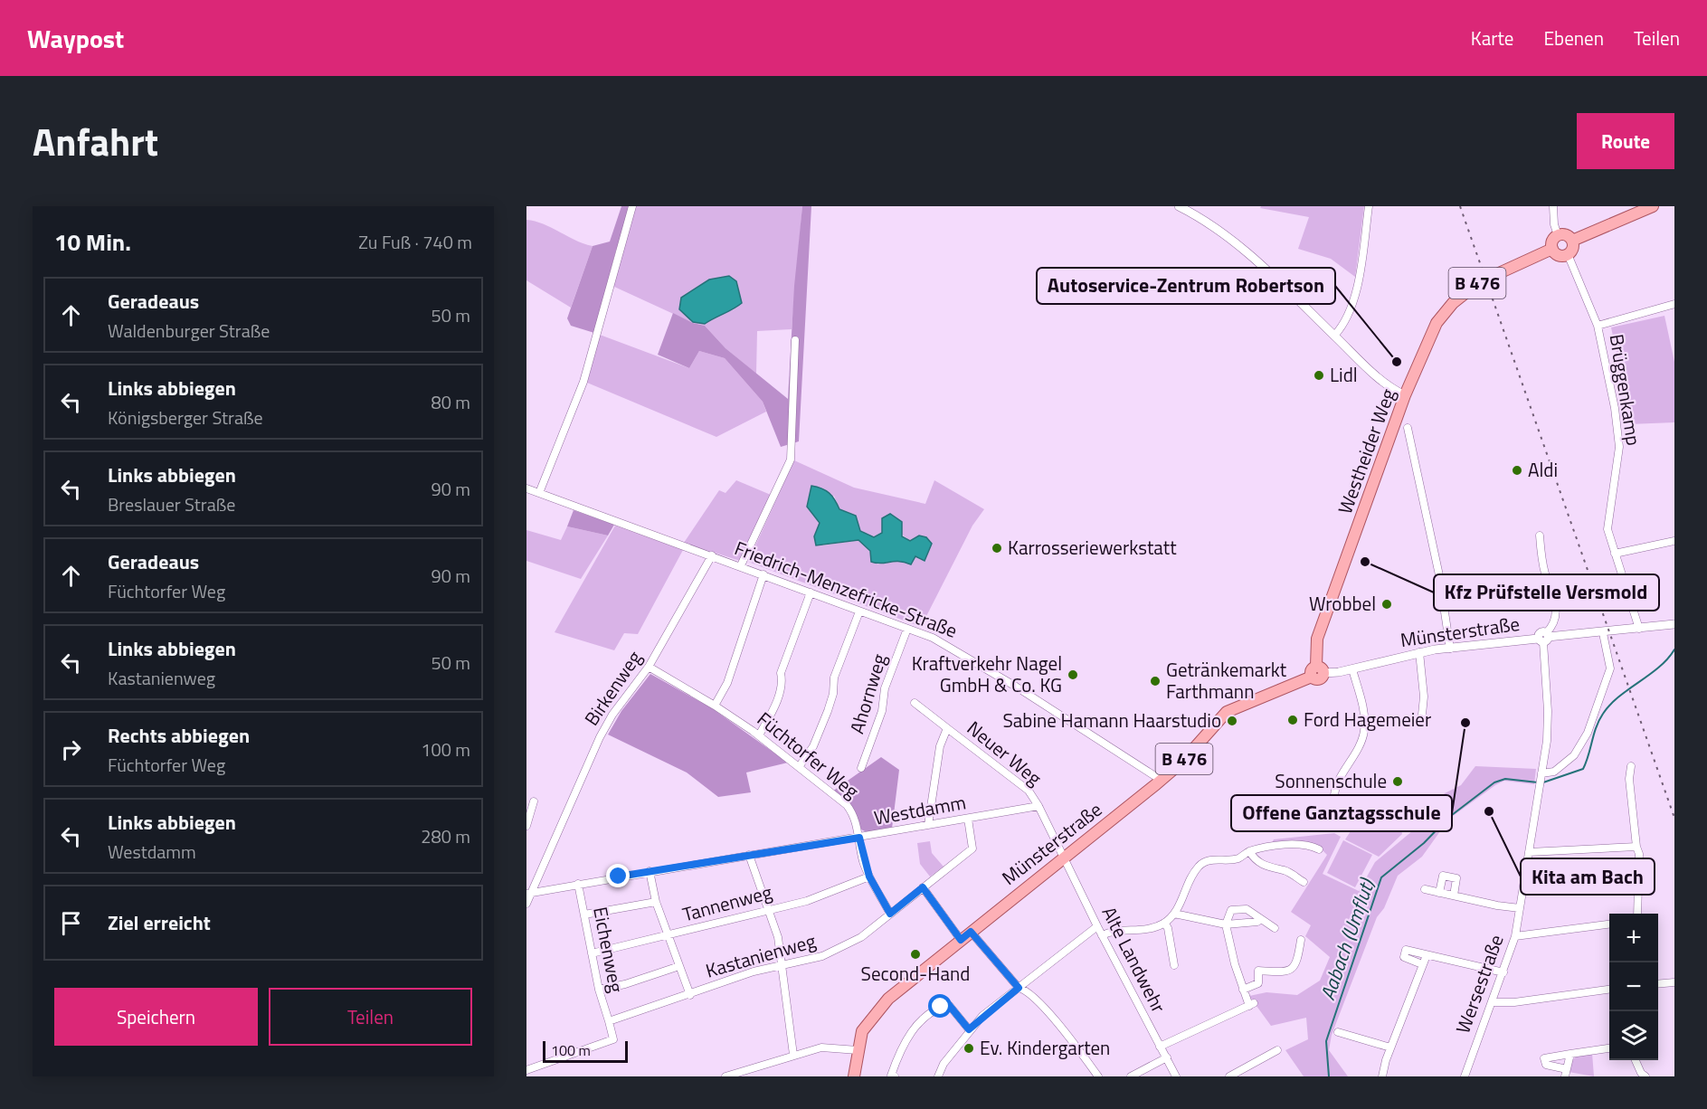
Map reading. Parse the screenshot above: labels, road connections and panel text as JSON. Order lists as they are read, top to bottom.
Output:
{
  "streets": {
    "main road": ["B 476", "Westheider Weg", "Münsterstraße"],
    "street": [
      "Brüggenkamp",
      "Friedrich-Menzefricke-Straße",
      "Birkenweg",
      "Ahornweg",
      "Neuer Weg",
      "Füchtorfer Weg",
      "Westdamm",
      "Tannenweg",
      "Eichenweg",
      "Kastanienweg",
      "Alte Landwehr",
      "Wersestraße"
    ]
  },
  "crossings": [
    ["Brüggenkamp", "Westheider Weg"],
    ["Brüggenkamp", "Münsterstraße"],
    ["Westheider Weg", "Münsterstraße"],
    ["Friedrich-Menzefricke-Straße", "Münsterstraße"],
    ["Friedrich-Menzefricke-Straße", "Birkenweg"],
    ["Friedrich-Menzefricke-Straße", "Ahornweg"],
    ["Münsterstraße", "Alte Landwehr"],
    ["Münsterstraße", "Wersestraße"],
    ["Birkenweg", "Füchtorfer Weg"],
    ["Birkenweg", "Westdamm"],
    ["Neuer Weg", "Westdamm"],
    ["Füchtorfer Weg", "Westdamm"],
    ["Füchtorfer Weg", "Tannenweg"],
    ["Füchtorfer Weg", "Kastanienweg"],
    ["Westdamm", "Eichenweg"],
    ["Westdamm", "Kastanienweg"],
    ["Tannenweg", "Eichenweg"],
    ["Eichenweg", "Kastanienweg"]
  ],
  "water": ["Aabach (Umflut)"],
  "places": [
    "Autoservice-Zentrum Robertson",
    "Lidl",
    "Aldi",
    "Karrosseriewerkstatt",
    "Kfz Prüfstelle Versmold",
    "Wrobbel",
    "Kraftverkehr Nagel GmbH & Co. KG",
    "Getränkemarkt Farthmann",
    "Ford Hagemeier",
    "Sabine Hamann Haarstudio",
    "Offene Ganztagsschule",
    "Sonnenschule",
    "Kita am Bach",
    "Second-Hand",
    "Ev. Kindergarten"
  ],
  "scale_bar": "100 m",
  "page": {
    "header": "Waypost",
    "nav": ["Karte", "Ebenen", "Teilen"],
    "title": "Anfahrt",
    "buttons": [
      "Route",
      ["Speichern", "Teilen"]
    ],
    "heading": ["10 Min.", "Zu Fuß · 740 m"],
    "list": [
      ["Geradeaus", "Waldenburger Straße", "50 m"],
      ["Links abbiegen", "Königsberger Straße", "80 m"],
      ["Links abbiegen", "Breslauer Straße", "90 m"],
      ["Geradeaus", "Füchtorfer Weg", "90 m"],
      ["Links abbiegen", "Kastanienweg", "50 m"],
      ["Rechts abbiegen", "Füchtorfer Weg", "100 m"],
      ["Links abbiegen", "Westdamm", "280 m"],
      "Ziel erreicht"
    ],
    "map_buttons": ["+", "−"],
    "scale": "100 m"
  }
}
